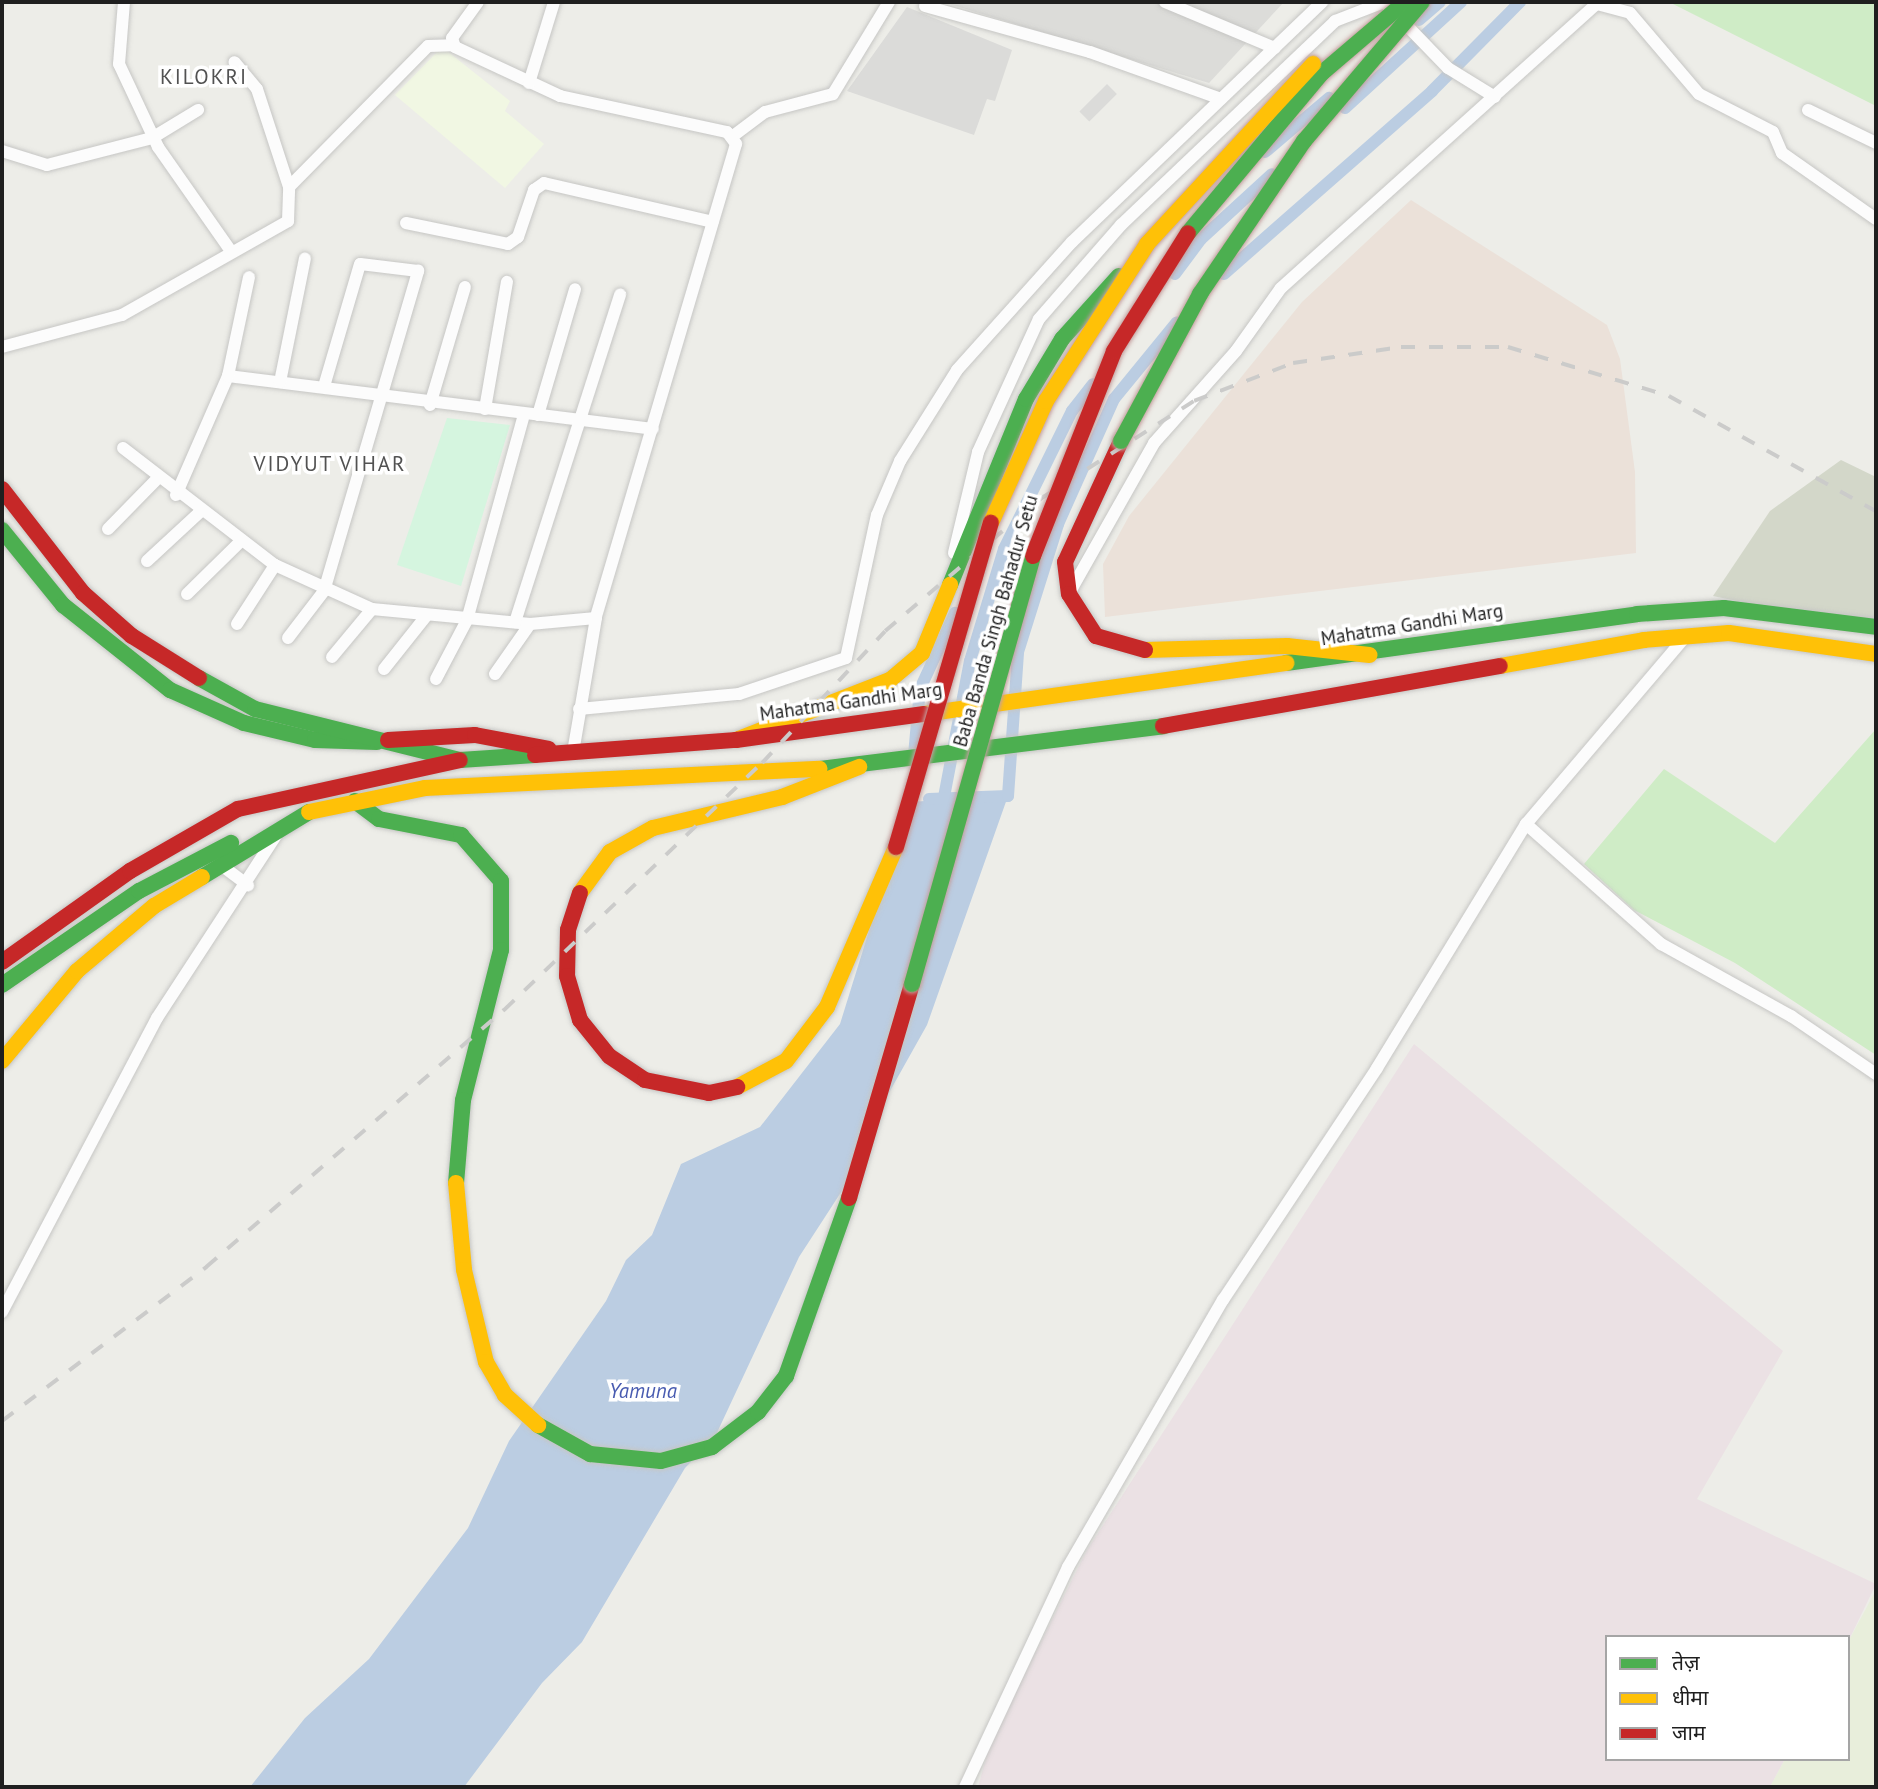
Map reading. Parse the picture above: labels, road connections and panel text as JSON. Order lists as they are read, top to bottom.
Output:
{
  "streets": {
    "main road": ["Baba Banda Singh Bahadur Setu", "Mahatma Gandhi Marg"]
  },
  "districts": ["KILOKRI", "VIDYUT VIHAR"],
  "water": ["Yamuna"],
  "legend": ["तेज़", "धीमा", "जाम"]
}
